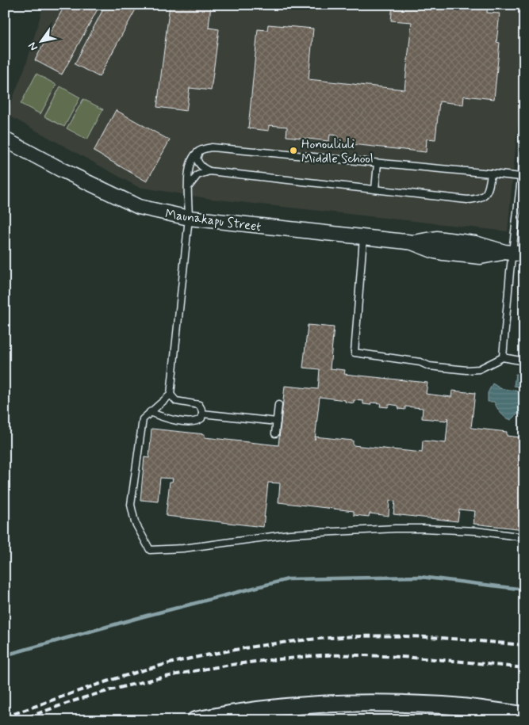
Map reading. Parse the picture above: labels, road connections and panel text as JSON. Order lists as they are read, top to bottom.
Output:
{
  "streets": {
    "street": ["Maunakapu Street"]
  },
  "places": ["Honouliuli Middle School"],
  "north": "bottom left"
}
